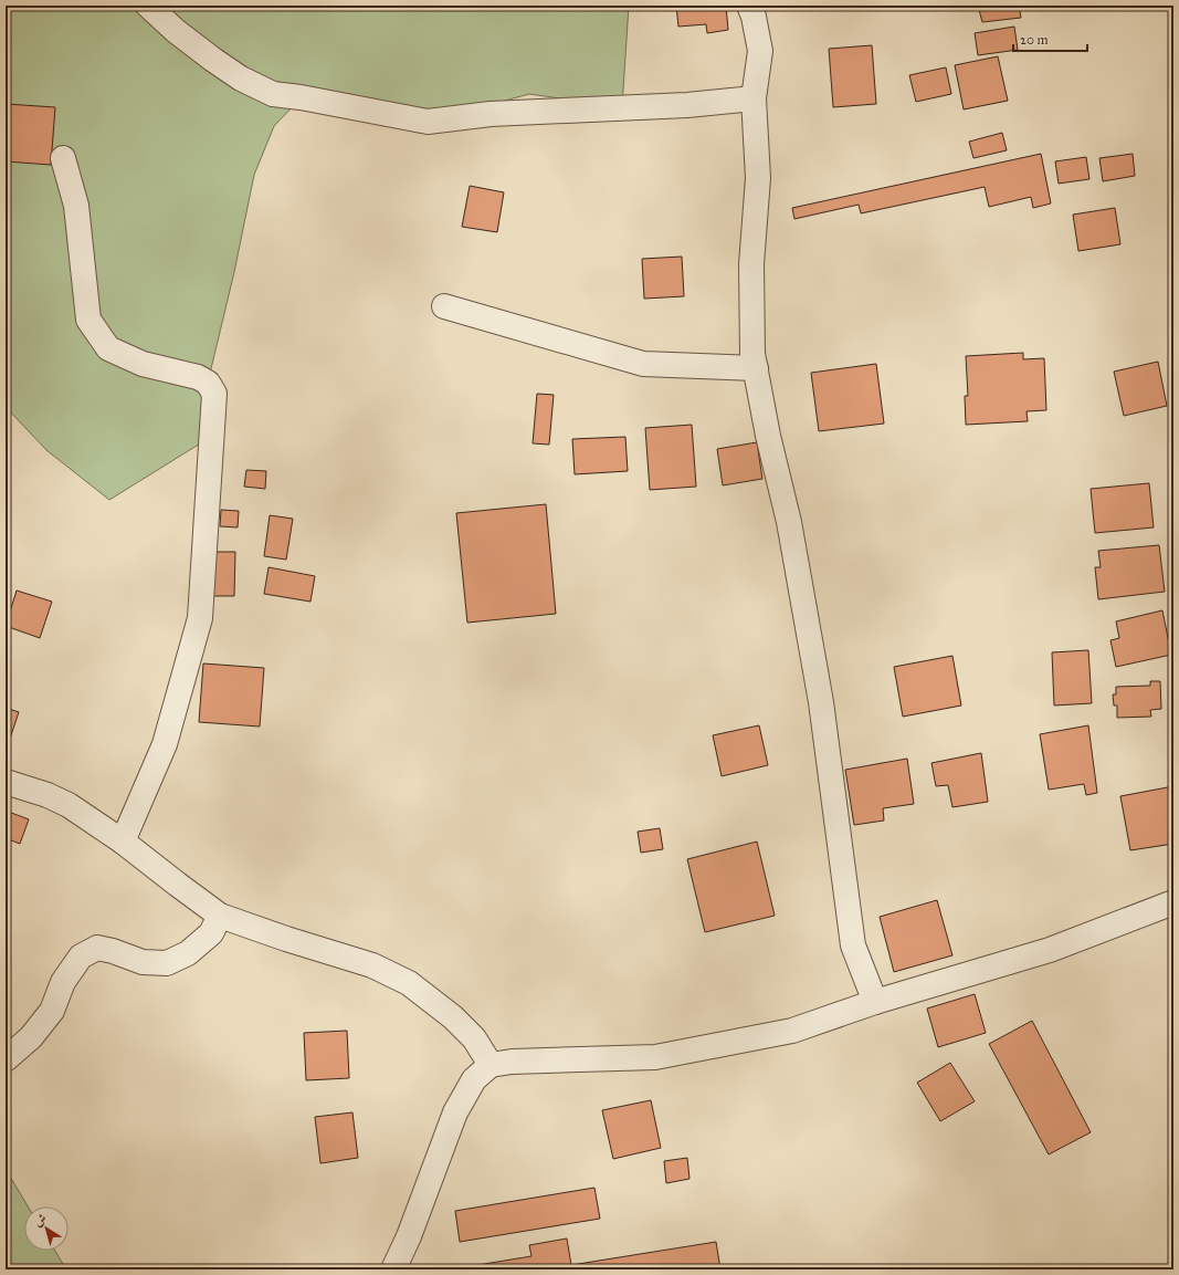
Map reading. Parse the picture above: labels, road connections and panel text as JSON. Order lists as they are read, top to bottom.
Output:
{
  "scale_bar": "20 m",
  "north": "top left"
}
